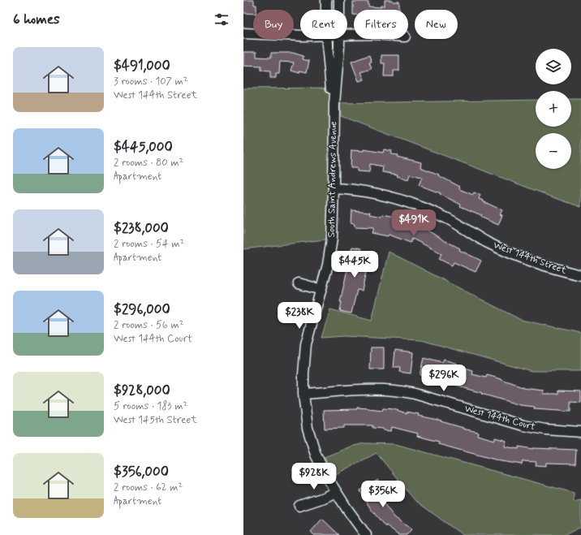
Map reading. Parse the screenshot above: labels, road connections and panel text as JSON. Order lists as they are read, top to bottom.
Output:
{
  "streets": {
    "street": ["South Saint Andrews Avenue", "West 144th Street", "West 144th Court"]
  },
  "crossings": [
    ["South Saint Andrews Avenue", "West 144th Street"],
    ["South Saint Andrews Avenue", "West 144th Court"]
  ],
  "page": {
    "heading": "6 homes",
    "chip": [
      "Buy",
      "Rent",
      "Filters",
      "New"
    ],
    "list": [
      {
        "name": "$491,000",
        "note": "3 rooms · 107 m² · West 144th Street"
      },
      {
        "name": "$445,000",
        "note": "2 rooms · 80 m² · Apartment"
      },
      {
        "name": "$238,000",
        "note": "2 rooms · 54 m² · Apartment"
      },
      {
        "name": "$296,000",
        "note": "2 rooms · 56 m² · West 144th Court"
      },
      {
        "name": "$928,000",
        "note": "5 rooms · 183 m² · West 145th Street"
      },
      {
        "name": "$356,000",
        "note": "2 rooms · 62 m² · Apartment"
      }
    ],
    "map_buttons": ["+", "−"],
    "price": [
      "$491K",
      "$445K",
      "$238K",
      "$296K",
      "$928K",
      "$356K"
    ]
  }
}
